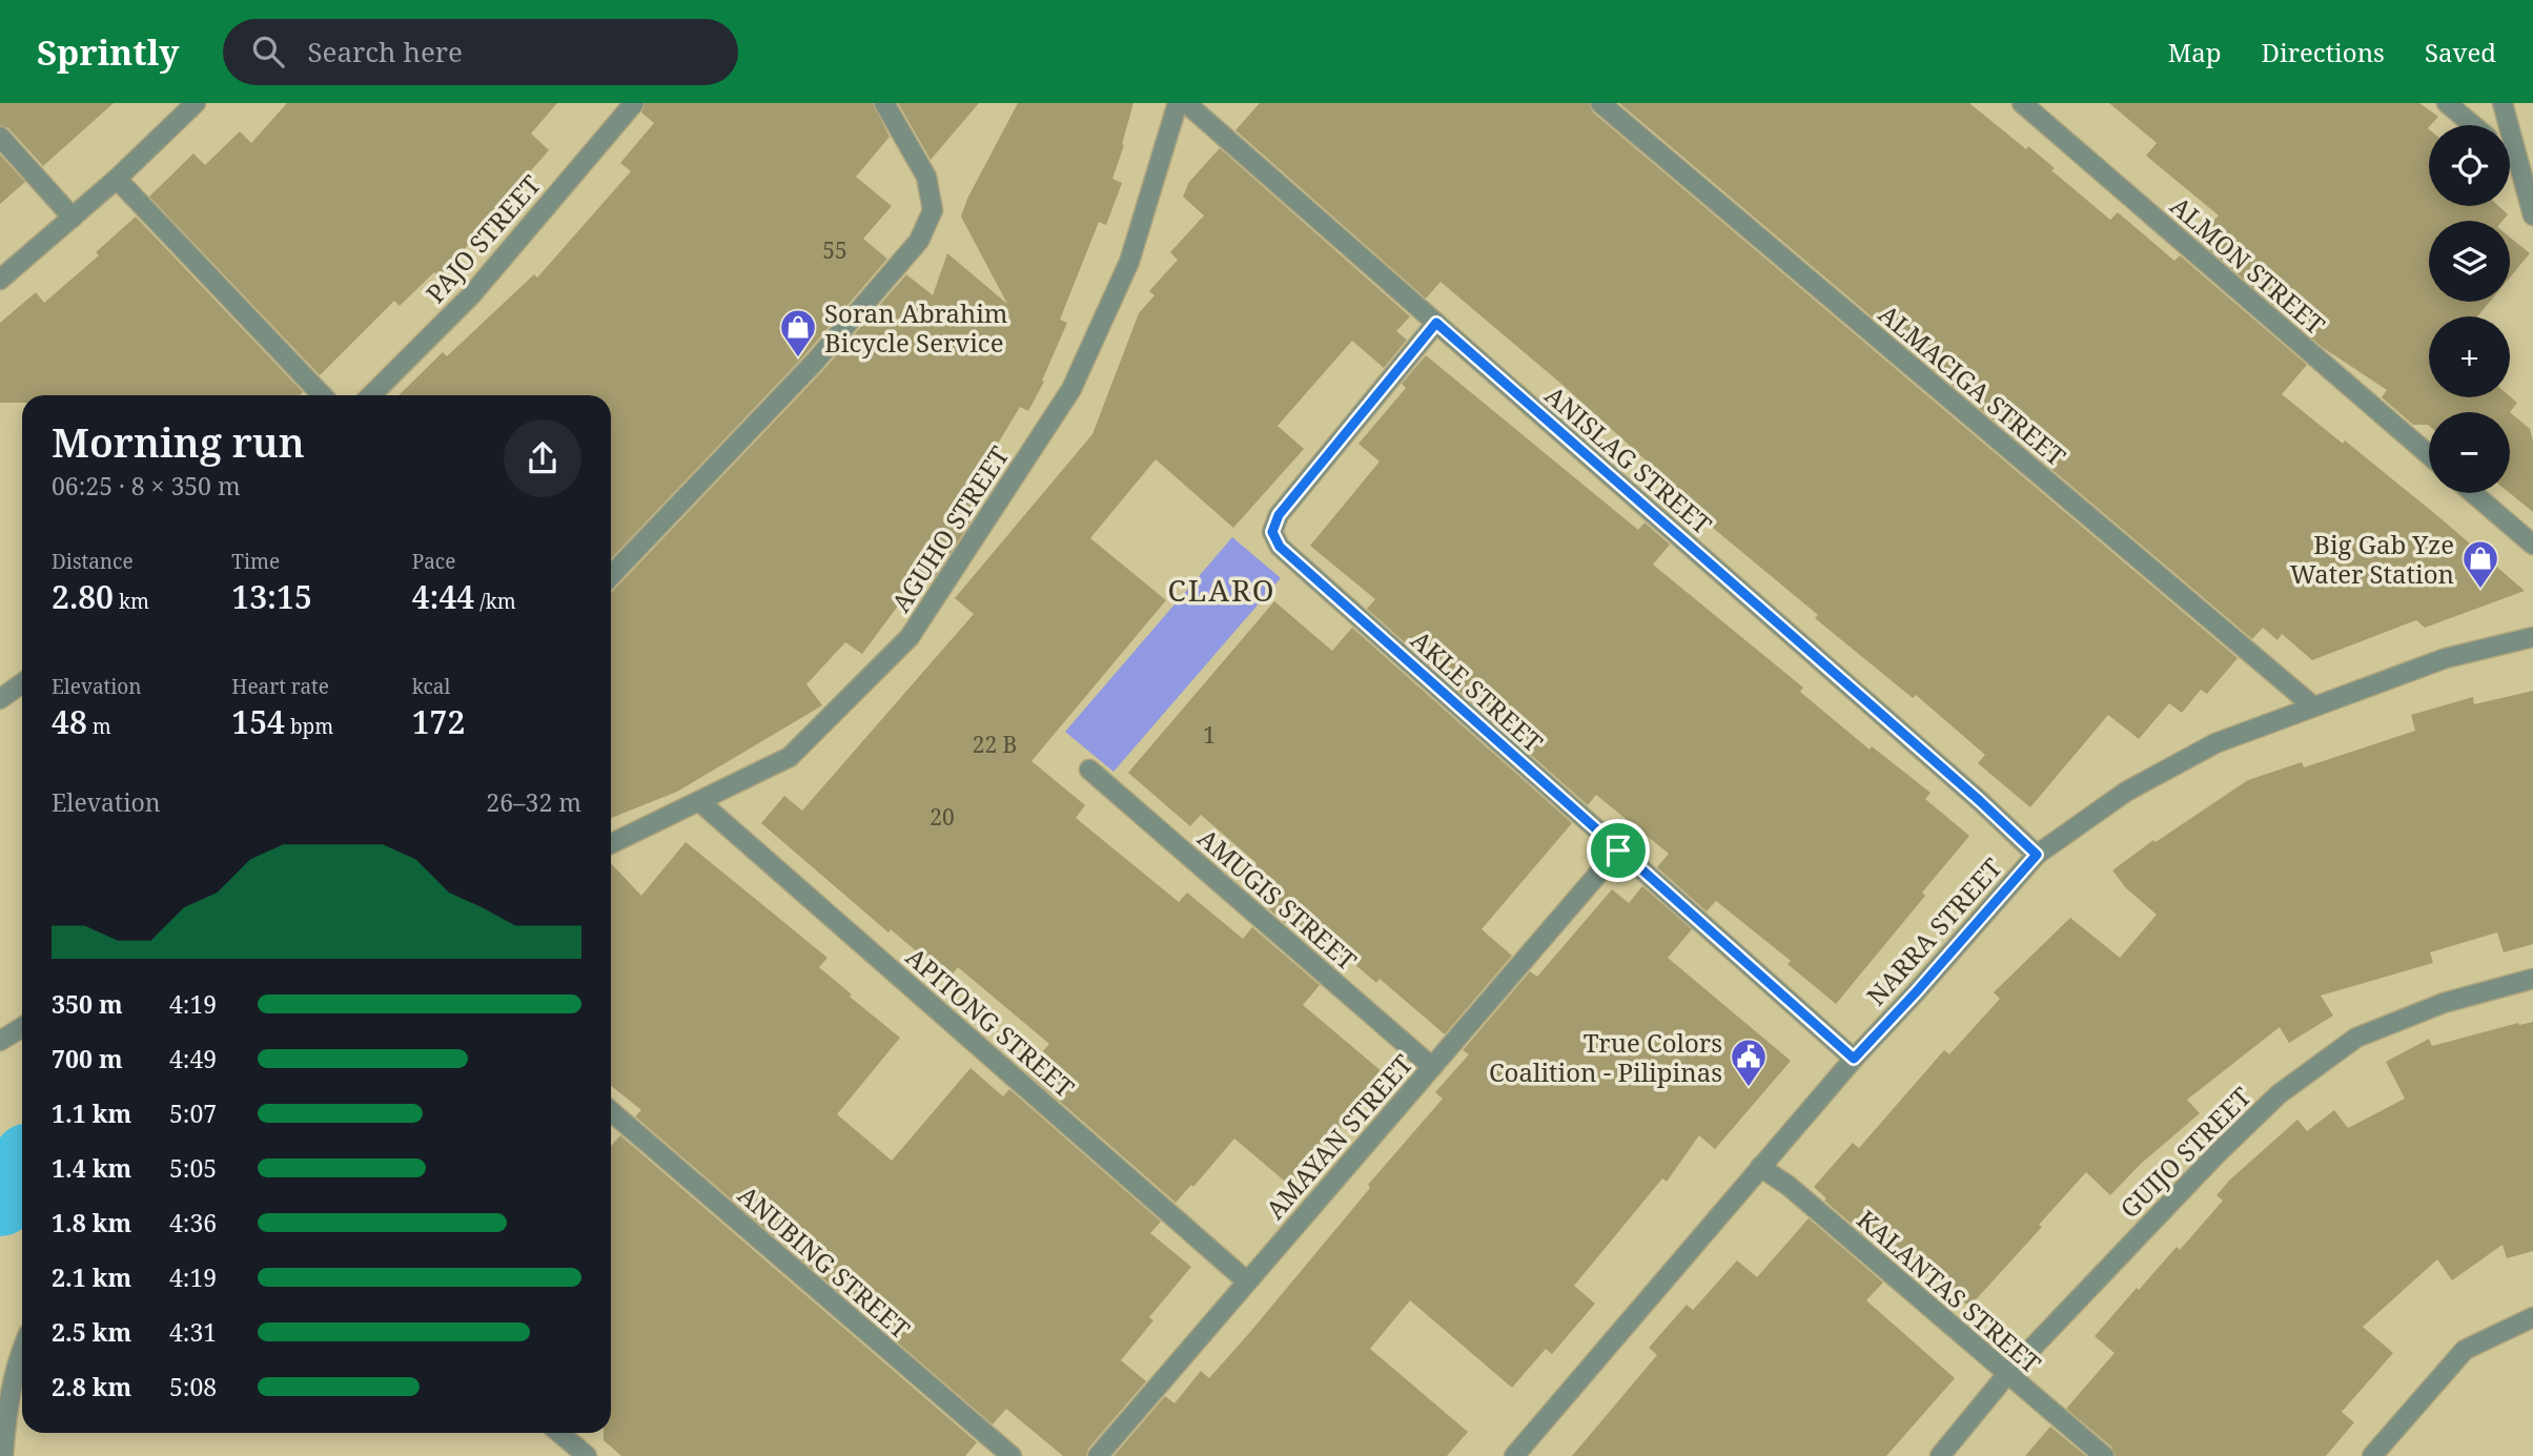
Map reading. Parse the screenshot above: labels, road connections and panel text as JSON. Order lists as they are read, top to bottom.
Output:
{
  "streets": {
    "street": [
      "PAJO STREET",
      "ALMON STREET",
      "ALMACIGA STREET",
      "ANISLAG STREET",
      "AGUHO STREET",
      "AKLE STREET",
      "AMUGIS STREET",
      "NARRA STREET",
      "APITONG STREET",
      "AMAYAN STREET",
      "GUIJO STREET",
      "ANUBING STREET",
      "KALANTAS STREET"
    ]
  },
  "crossings": [
    ["ALMACIGA STREET", "NARRA STREET"],
    ["ANISLAG STREET", "AKLE STREET"],
    ["ANISLAG STREET", "NARRA STREET"],
    ["AGUHO STREET", "APITONG STREET"],
    ["AKLE STREET", "NARRA STREET"],
    ["AKLE STREET", "AMAYAN STREET"],
    ["AMUGIS STREET", "AMAYAN STREET"],
    ["NARRA STREET", "KALANTAS STREET"],
    ["APITONG STREET", "AMAYAN STREET"],
    ["GUIJO STREET", "KALANTAS STREET"]
  ],
  "districts": ["CLARO"],
  "places": {
    "shop": ["Soran Abrahim Bicycle Service", "Big Gab Yze Water Station"],
    "public building": ["True Colors Coalition - Pilipinas"]
  },
  "house_numbers": [
    "55",
    "1",
    "22 B",
    "20"
  ],
  "page": {
    "header": "Sprintly",
    "search": "Search here",
    "nav": ["Map", "Directions", "Saved"],
    "map_buttons": ["+", "−"],
    "heading": ["Morning run", "06:25 · 8 × 350 m"],
    "stats": [
      ["Distance", "2.80 km"],
      ["Time", "13:15"],
      ["Pace", "4:44 /km"],
      ["Elevation", "48 m"],
      ["Heart rate", "154 bpm"],
      ["kcal", "172"]
    ],
    "chart": ["Elevation", "26–32 m"],
    "list": [
      {
        "name": "350 m",
        "note": "4:19"
      },
      {
        "name": "700 m",
        "note": "4:49"
      },
      {
        "name": "1.1 km",
        "note": "5:07"
      },
      {
        "name": "1.4 km",
        "note": "5:05"
      },
      {
        "name": "1.8 km",
        "note": "4:36"
      },
      {
        "name": "2.1 km",
        "note": "4:19"
      },
      {
        "name": "2.5 km",
        "note": "4:31"
      },
      {
        "name": "2.8 km",
        "note": "5:08"
      }
    ]
  }
}
